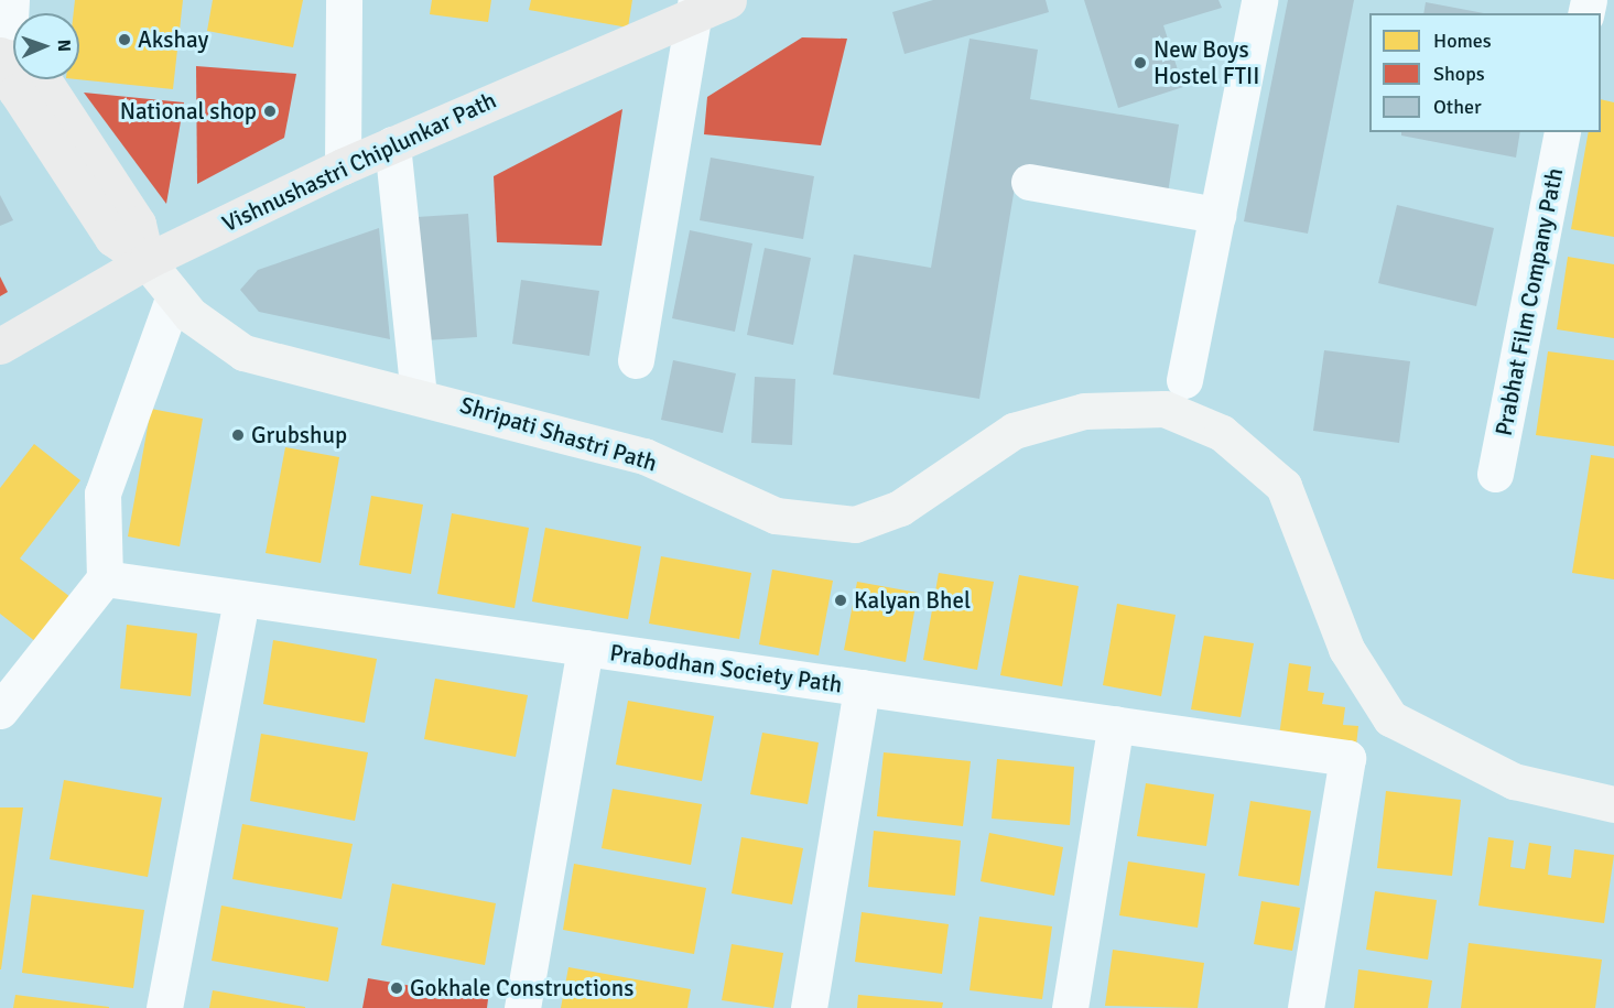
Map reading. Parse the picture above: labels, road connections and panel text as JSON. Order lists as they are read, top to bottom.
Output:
{
  "streets": {
    "main road": ["Vishnushastri Chiplunkar Path"],
    "street": ["Prabhat Film Company Path", "Shripati Shastri Path", "Prabodhan Society Path"]
  },
  "crossings": [
    ["Vishnushastri Chiplunkar Path", "Shripati Shastri Path"]
  ],
  "places": [
    "Akshay",
    "New Boys Hostel FTII",
    "National shop",
    "Grubshup",
    "Kalyan Bhel",
    "Gokhale Constructions"
  ],
  "legend": ["Homes", "Shops", "Other"],
  "north": "right"
}
